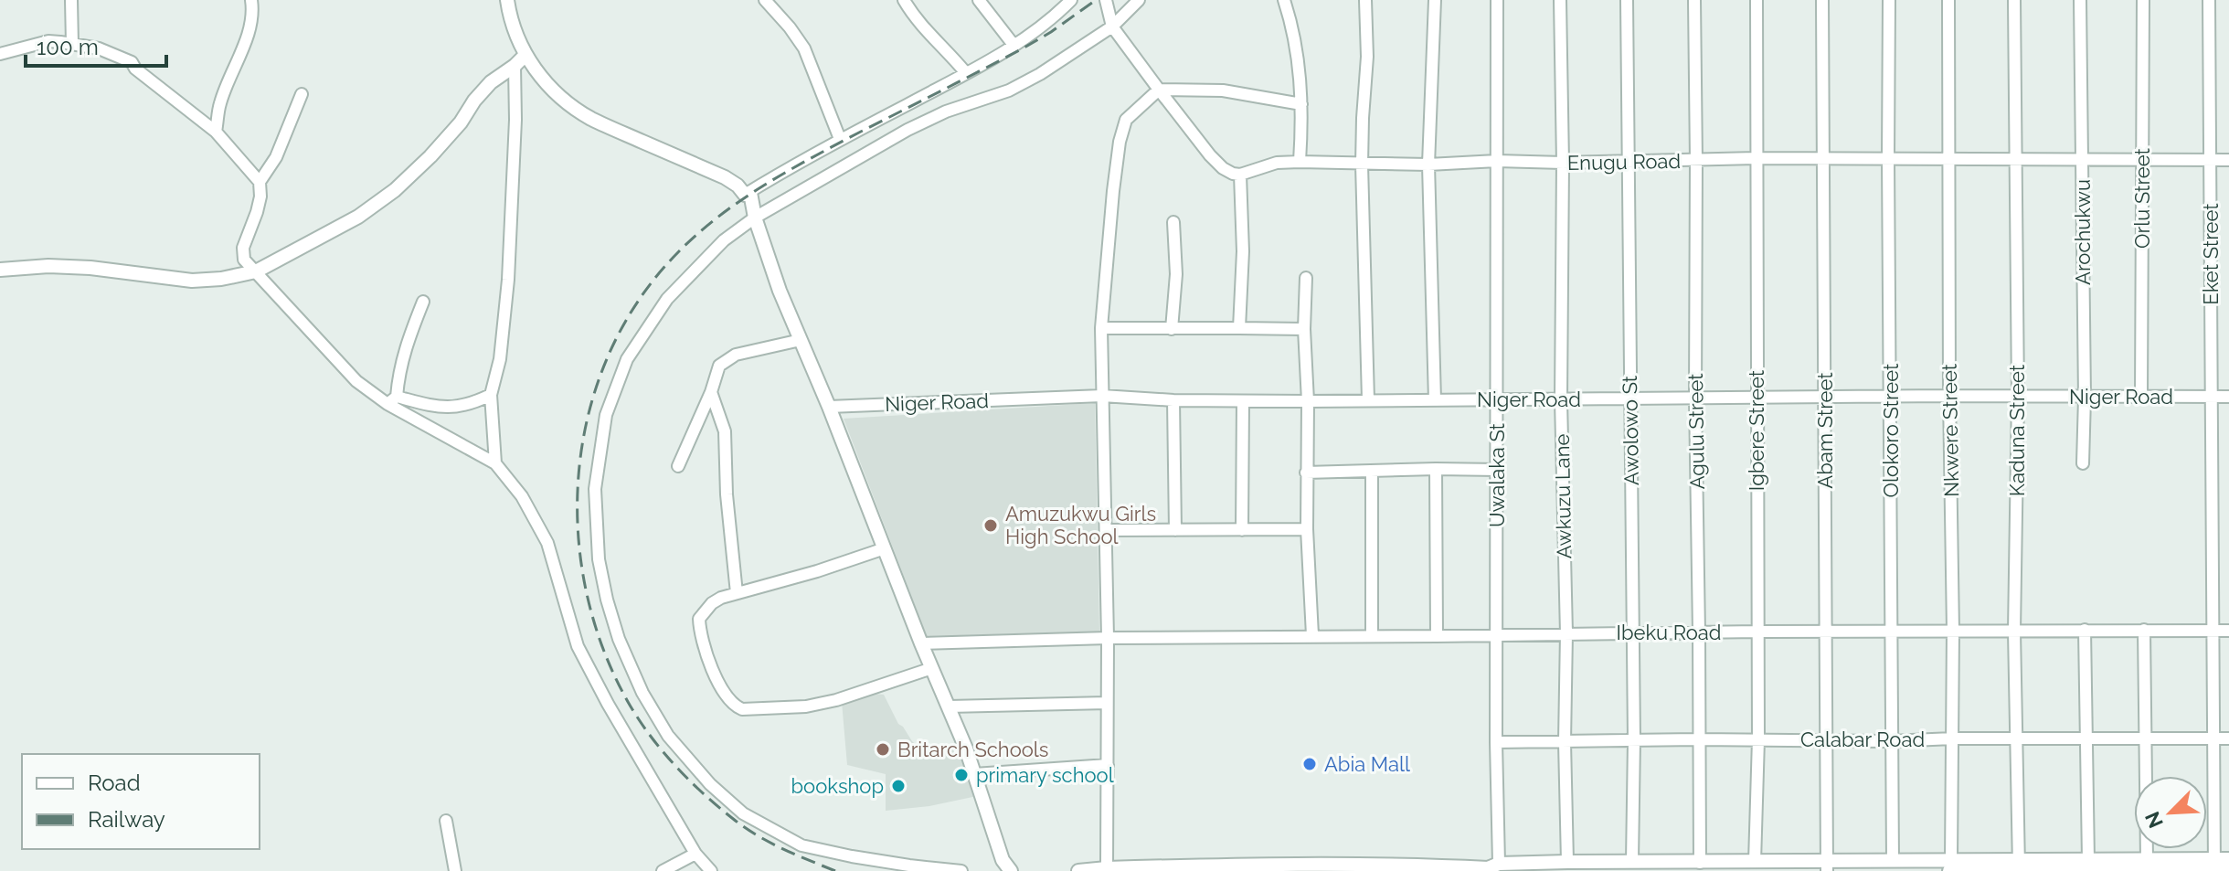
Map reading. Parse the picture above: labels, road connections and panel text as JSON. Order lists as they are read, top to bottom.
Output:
{
  "streets": {
    "street": [
      "Enugu Road",
      "Orlu Street",
      "Arochukwu",
      "Eket Street",
      "Niger Road",
      "Awolowo St",
      "Igbere Street",
      "Abam Street",
      "Olokoro Street",
      "Nkwere Street",
      "Kaduna Street",
      "Agulu Street",
      "Uwalaka St",
      "Awkuzu Lane",
      "Ibeku Road",
      "Calabar Road"
    ]
  },
  "crossings": [
    ["Enugu Road", "Orlu Street"],
    ["Enugu Road", "Arochukwu"],
    ["Enugu Road", "Eket Street"],
    ["Enugu Road", "Awolowo St"],
    ["Enugu Road", "Igbere Street"],
    ["Enugu Road", "Abam Street"],
    ["Enugu Road", "Olokoro Street"],
    ["Enugu Road", "Nkwere Street"],
    ["Enugu Road", "Kaduna Street"],
    ["Enugu Road", "Agulu Street"],
    ["Enugu Road", "Uwalaka St"],
    ["Enugu Road", "Awkuzu Lane"],
    ["Orlu Street", "Niger Road"],
    ["Arochukwu", "Niger Road"],
    ["Eket Street", "Niger Road"],
    ["Eket Street", "Ibeku Road"],
    ["Eket Street", "Calabar Road"],
    ["Niger Road", "Awolowo St"],
    ["Niger Road", "Igbere Street"],
    ["Niger Road", "Abam Street"],
    ["Niger Road", "Olokoro Street"],
    ["Niger Road", "Nkwere Street"],
    ["Niger Road", "Kaduna Street"],
    ["Niger Road", "Agulu Street"],
    ["Niger Road", "Uwalaka St"],
    ["Niger Road", "Awkuzu Lane"],
    ["Awolowo St", "Ibeku Road"],
    ["Awolowo St", "Calabar Road"],
    ["Igbere Street", "Ibeku Road"],
    ["Igbere Street", "Calabar Road"],
    ["Abam Street", "Ibeku Road"],
    ["Abam Street", "Calabar Road"],
    ["Olokoro Street", "Ibeku Road"],
    ["Olokoro Street", "Calabar Road"],
    ["Nkwere Street", "Ibeku Road"],
    ["Nkwere Street", "Calabar Road"],
    ["Kaduna Street", "Ibeku Road"],
    ["Kaduna Street", "Calabar Road"],
    ["Agulu Street", "Ibeku Road"],
    ["Agulu Street", "Calabar Road"],
    ["Uwalaka St", "Ibeku Road"],
    ["Uwalaka St", "Calabar Road"],
    ["Awkuzu Lane", "Ibeku Road"],
    ["Awkuzu Lane", "Calabar Road"]
  ],
  "places": [
    "Amuzukwu Girls High School",
    "Britarch Schools",
    "Abia Mall",
    "primary school",
    "bookshop"
  ],
  "legend": ["Road", "Railway"],
  "scale_bar": "100 m",
  "north": "bottom left"
}
